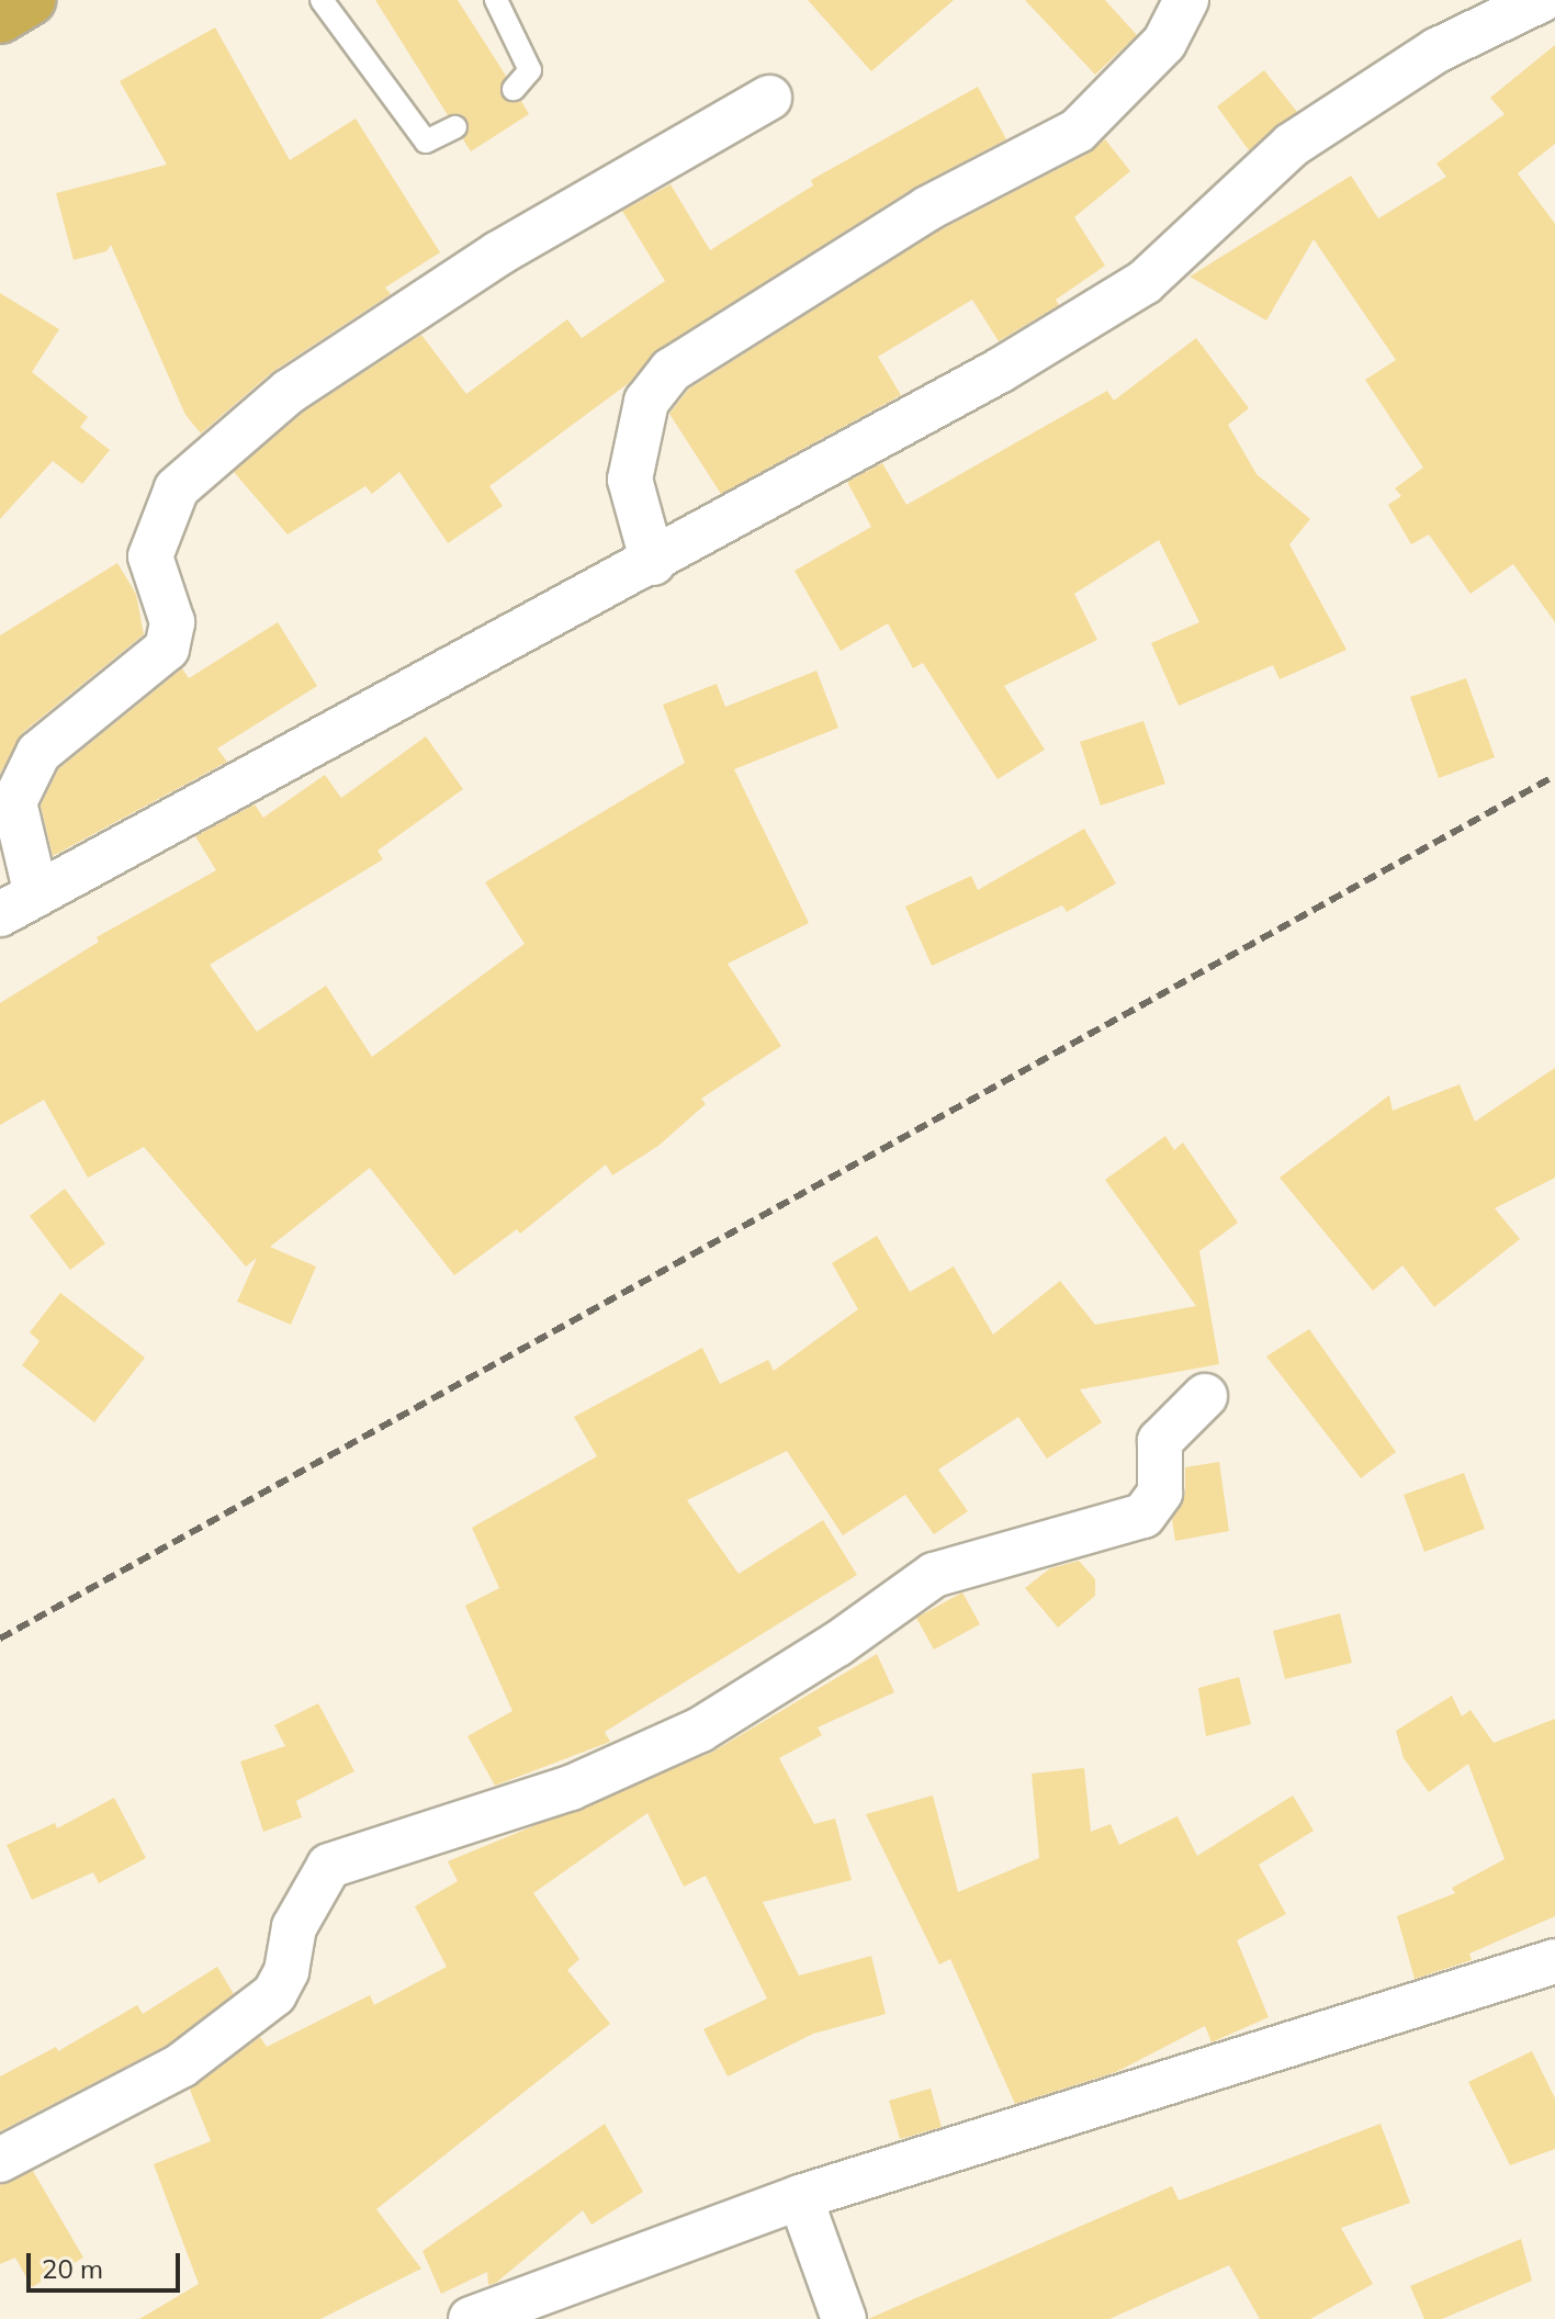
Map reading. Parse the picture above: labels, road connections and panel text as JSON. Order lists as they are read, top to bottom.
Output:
{
  "scale_bar": "20 m"
}
